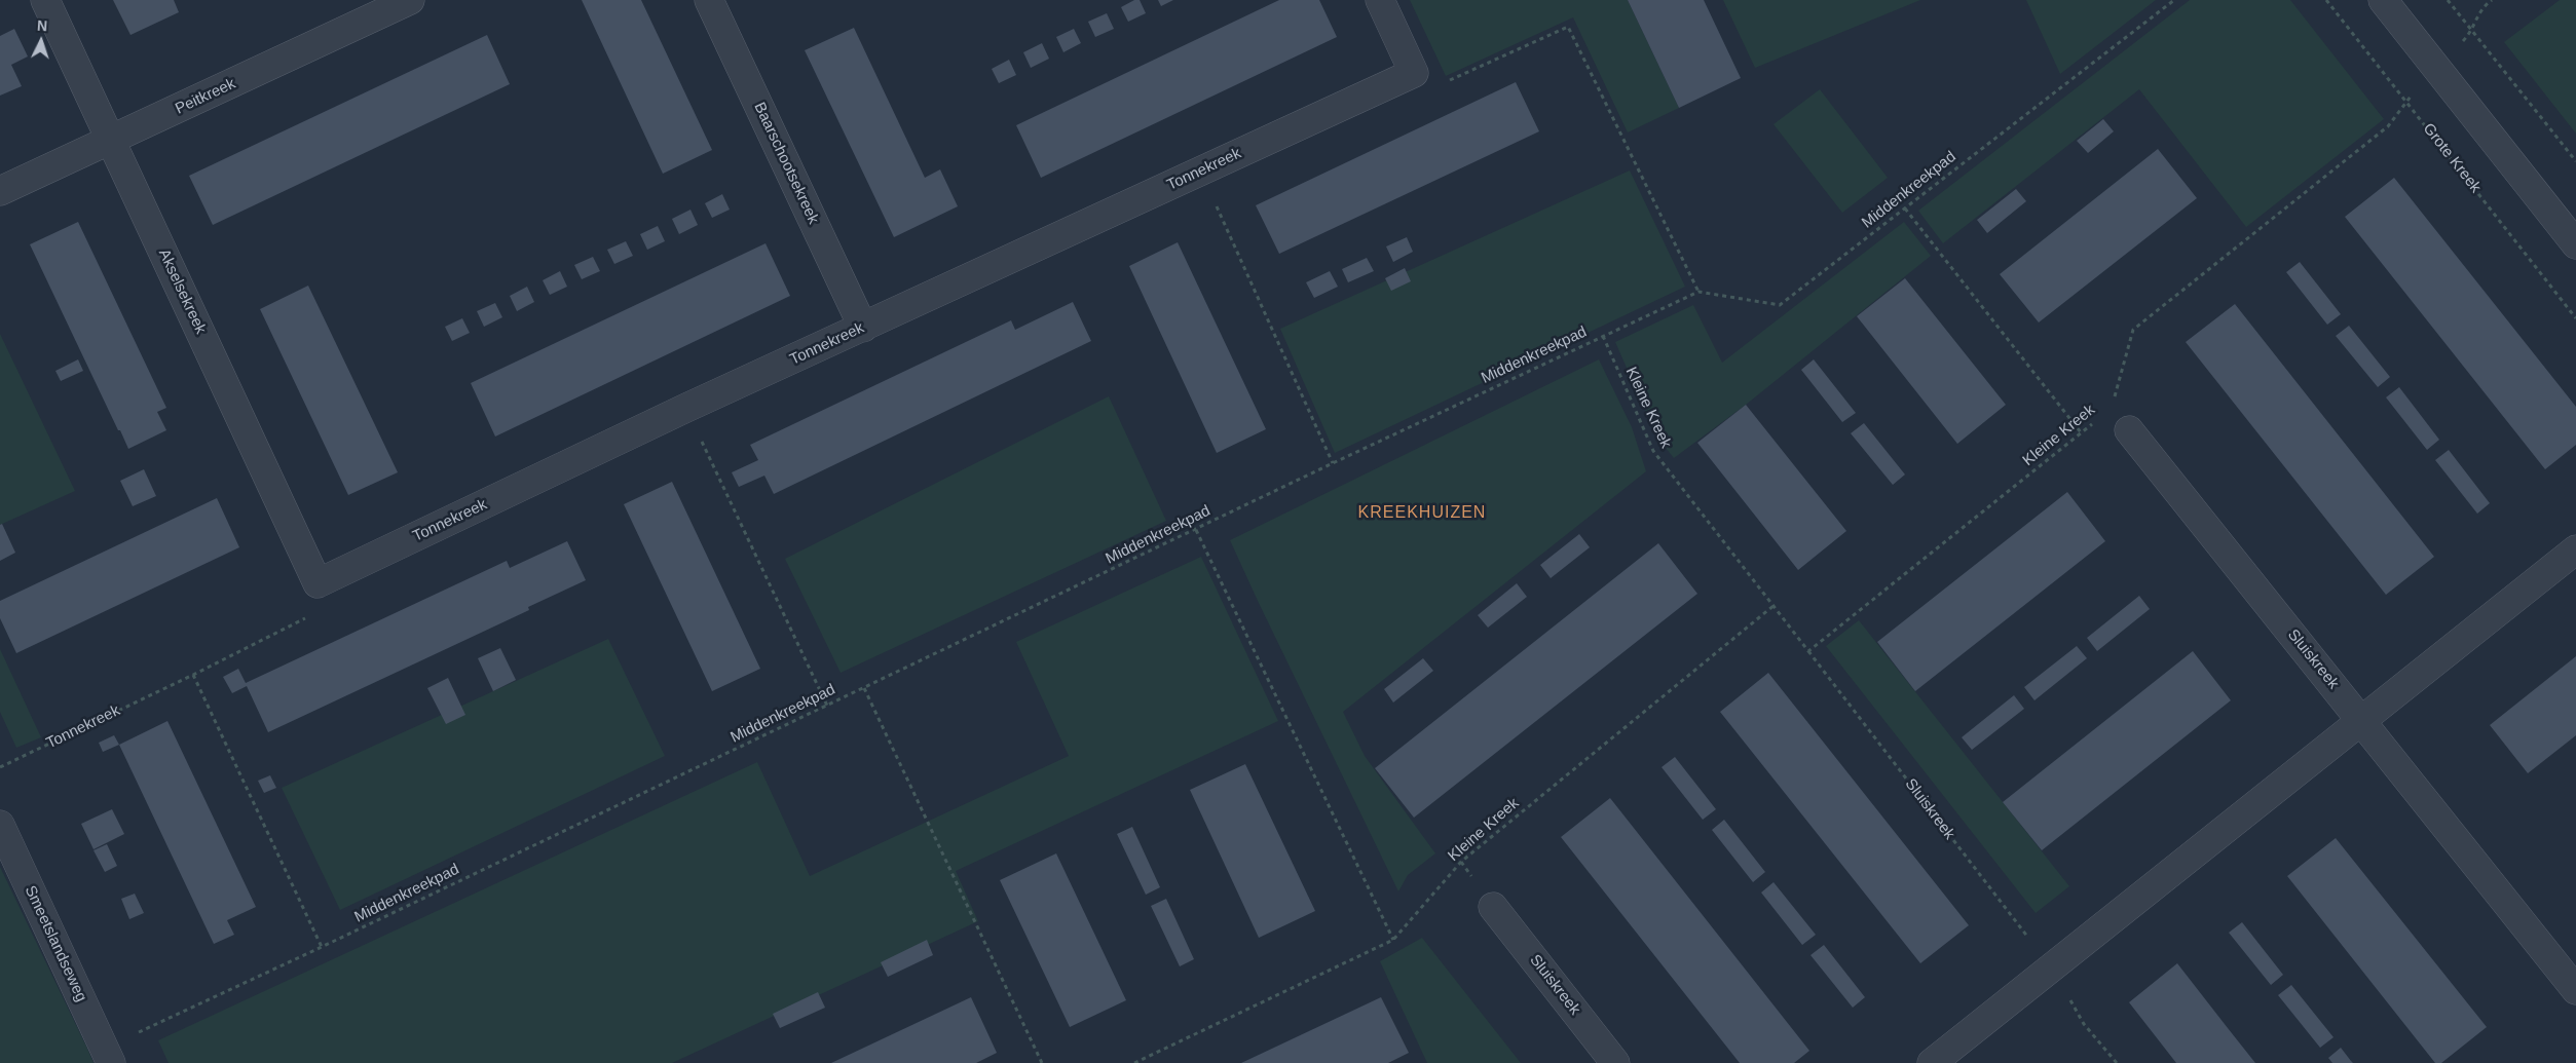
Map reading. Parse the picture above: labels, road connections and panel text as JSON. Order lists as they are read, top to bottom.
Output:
{
  "streets": {
    "street": [
      "Peitkreek",
      "Baarschootsekreek",
      "Tonnekreek",
      "Akselsekreek",
      "Sluiskreek",
      "Smeetslandseweg"
    ],
    "path": ["Grote Kreek", "Middenkreekpad", "Kleine Kreek"]
  },
  "crossings": [
    ["Peitkreek", "Akselsekreek"],
    ["Grote Kreek", "Kleine Kreek"],
    ["Baarschootsekreek", "Tonnekreek"],
    ["Tonnekreek", "Akselsekreek"],
    ["Middenkreekpad", "Kleine Kreek"],
    ["Middenkreekpad", "Smeetslandseweg"],
    ["Kleine Kreek", "Sluiskreek"]
  ],
  "districts": ["KREEKHUIZEN"],
  "north": "top"
}
